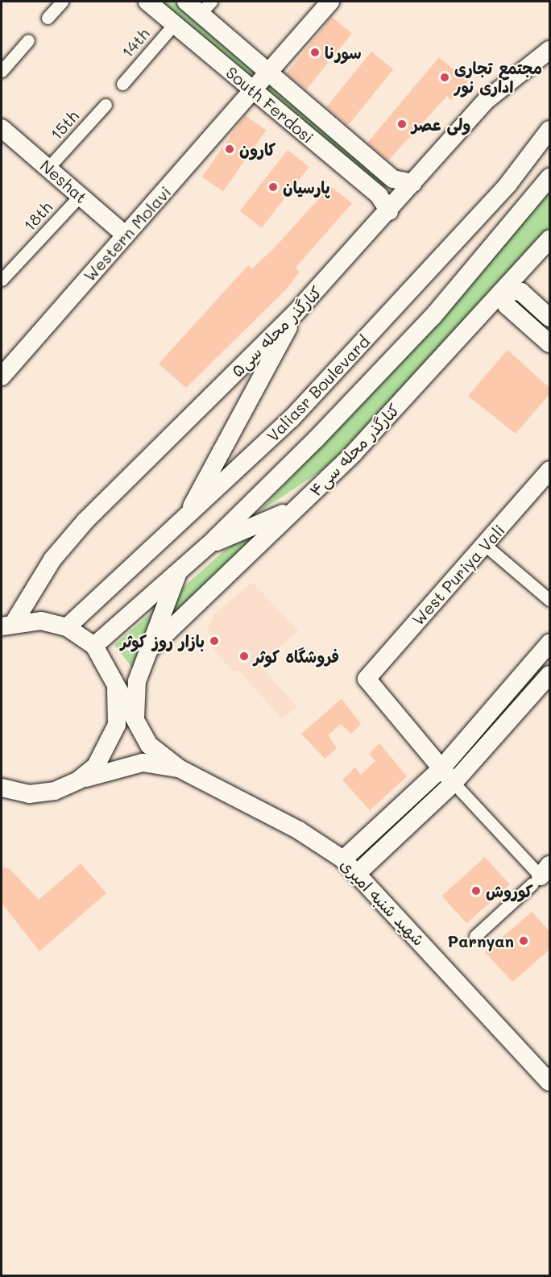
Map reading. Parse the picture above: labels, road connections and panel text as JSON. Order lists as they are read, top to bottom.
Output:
{
  "streets": {
    "street": [
      "14th",
      "South Ferdosi",
      "15th",
      "Neshat",
      "18th",
      "Western Molavi",
      "کنارگذر محله سی۵",
      "Valiasr Boulevard",
      "کنارگذر محله سی۴",
      "West Puriya Vali",
      "شهید شنبه امیری"
    ]
  },
  "crossings": [
    ["14th", "South Ferdosi"],
    ["South Ferdosi", "Western Molavi"],
    ["South Ferdosi", "کنارگذر محله سی۵"],
    ["15th", "Neshat"],
    ["Neshat", "18th"],
    ["Neshat", "Western Molavi"]
  ],
  "places": [
    "سورنا",
    "مجتمع تجاری اداری نور",
    "ولی عصر",
    "کارون",
    "پارسیان",
    "بازار روز کوثر",
    "فروشگاه کوثر",
    "کوروش",
    "Parnyan"
  ]
}
